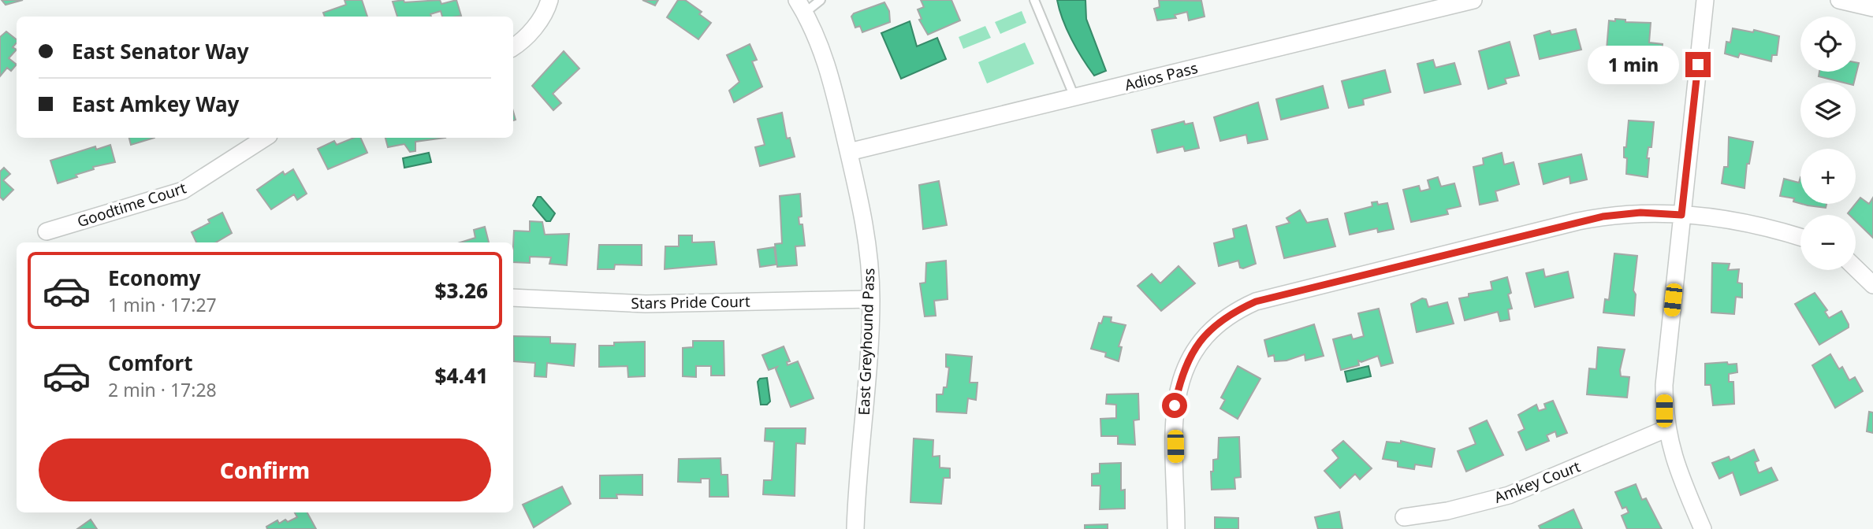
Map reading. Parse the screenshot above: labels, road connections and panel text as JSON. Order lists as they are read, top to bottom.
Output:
{
  "streets": {
    "street": [
      "Adios Pass",
      "Goodtime Court",
      "Stars Pride Court",
      "East Greyhound Pass",
      "Amkey Court"
    ]
  },
  "crossings": [
    ["Adios Pass", "East Greyhound Pass"],
    ["Stars Pride Court", "East Greyhound Pass"]
  ],
  "page": {
    "map_buttons": ["+", "−"],
    "banner": ["East Senator Way", "East Amkey Way"],
    "bubble": "1 min",
    "list": [
      {
        "name": "Economy",
        "note": "1 min · 17:27",
        "value": "$3.26"
      },
      {
        "name": "Comfort",
        "note": "2 min · 17:28",
        "value": "$4.41"
      }
    ],
    "buttons": "Confirm"
  }
}
